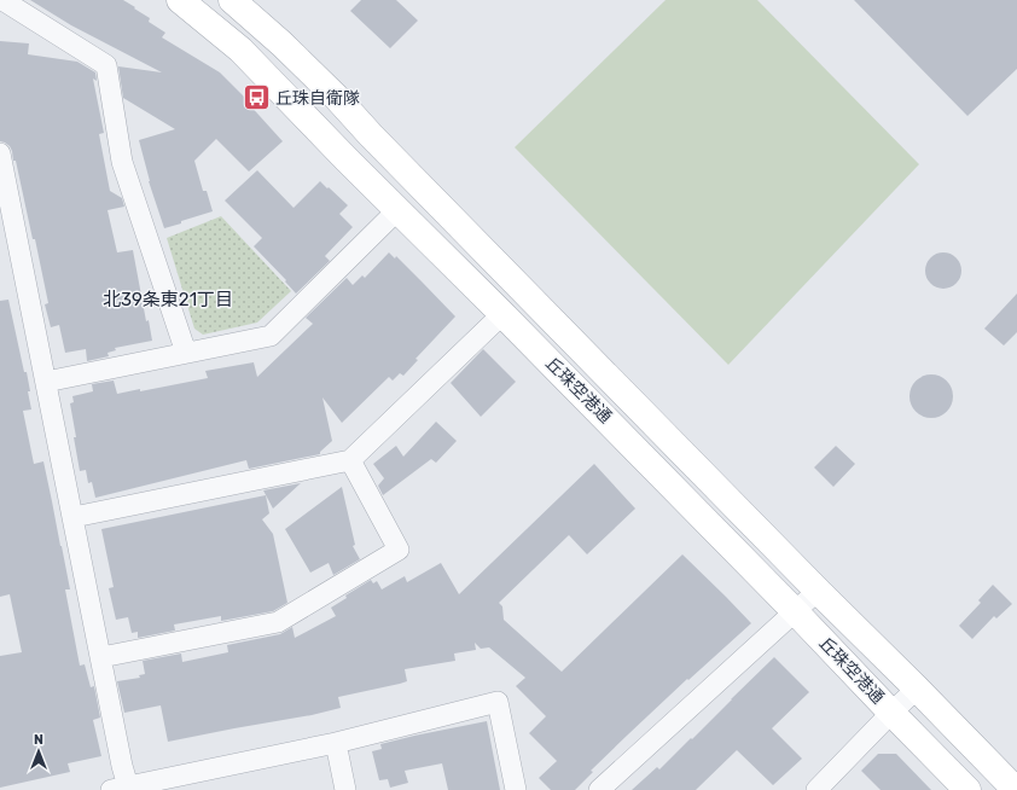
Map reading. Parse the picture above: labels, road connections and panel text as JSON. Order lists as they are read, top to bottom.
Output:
{
  "streets": {
    "main road": ["丘珠空港通"]
  },
  "districts": ["北39条東21丁目"],
  "places": {
    "bus stop": ["丘珠自衛隊"]
  },
  "north": "top"
}
